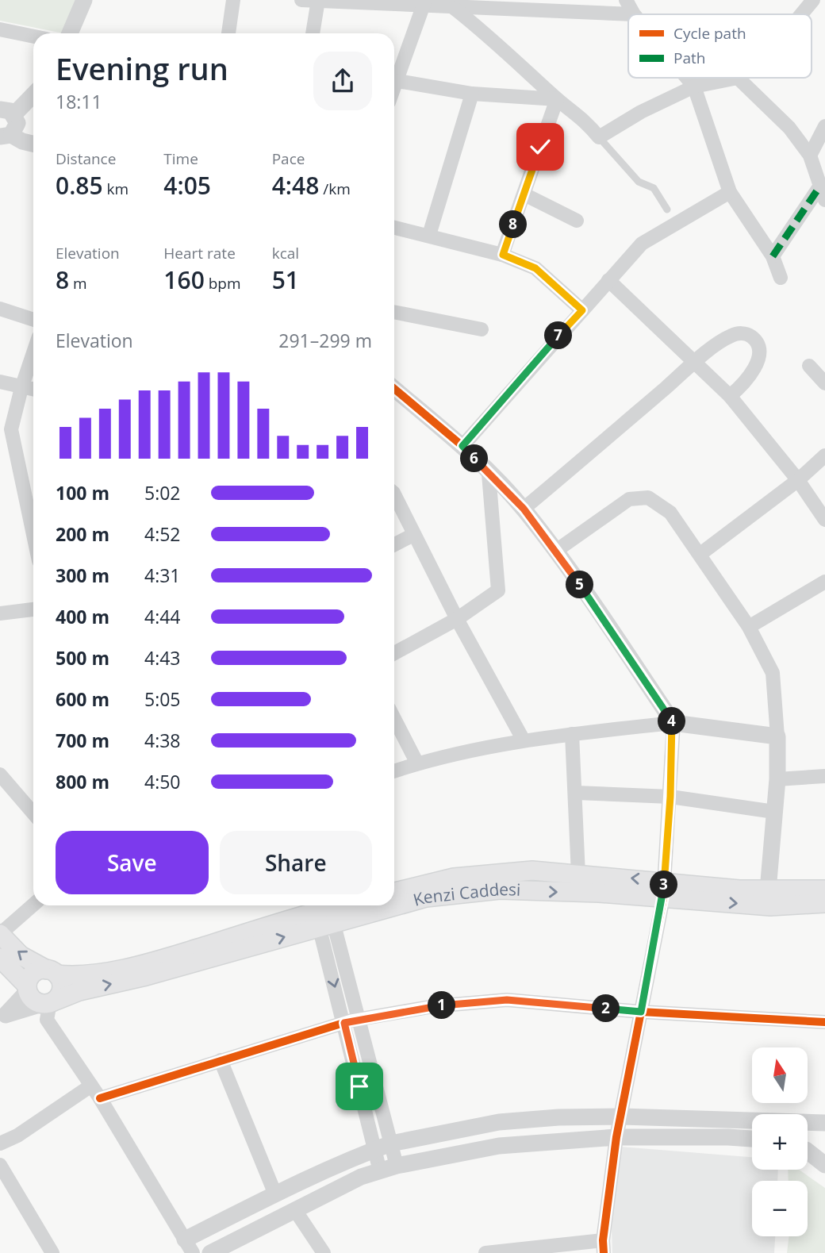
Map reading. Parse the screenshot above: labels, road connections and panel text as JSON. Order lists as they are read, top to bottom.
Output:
{
  "streets": {
    "main road": ["Kenzi Caddesi"]
  },
  "legend": ["Cycle path", "Path"],
  "north": "top",
  "page": {
    "heading": ["Evening run", "18:11"],
    "stats": [
      ["Distance", "0.85 km"],
      ["Time", "4:05"],
      ["Pace", "4:48 /km"],
      ["Elevation", "8 m"],
      ["Heart rate", "160 bpm"],
      ["kcal", "51"]
    ],
    "pins": [
      "8",
      "7",
      "6",
      "5",
      "4",
      "3",
      "1",
      "2"
    ],
    "chart": ["Elevation", "291–299 m"],
    "list": [
      {
        "name": "100 m",
        "note": "5:02"
      },
      {
        "name": "200 m",
        "note": "4:52"
      },
      {
        "name": "300 m",
        "note": "4:31"
      },
      {
        "name": "400 m",
        "note": "4:44"
      },
      {
        "name": "500 m",
        "note": "4:43"
      },
      {
        "name": "600 m",
        "note": "5:05"
      },
      {
        "name": "700 m",
        "note": "4:38"
      },
      {
        "name": "800 m",
        "note": "4:50"
      }
    ],
    "buttons": ["Save", "Share"],
    "map_buttons": ["+", "−"]
  }
}
